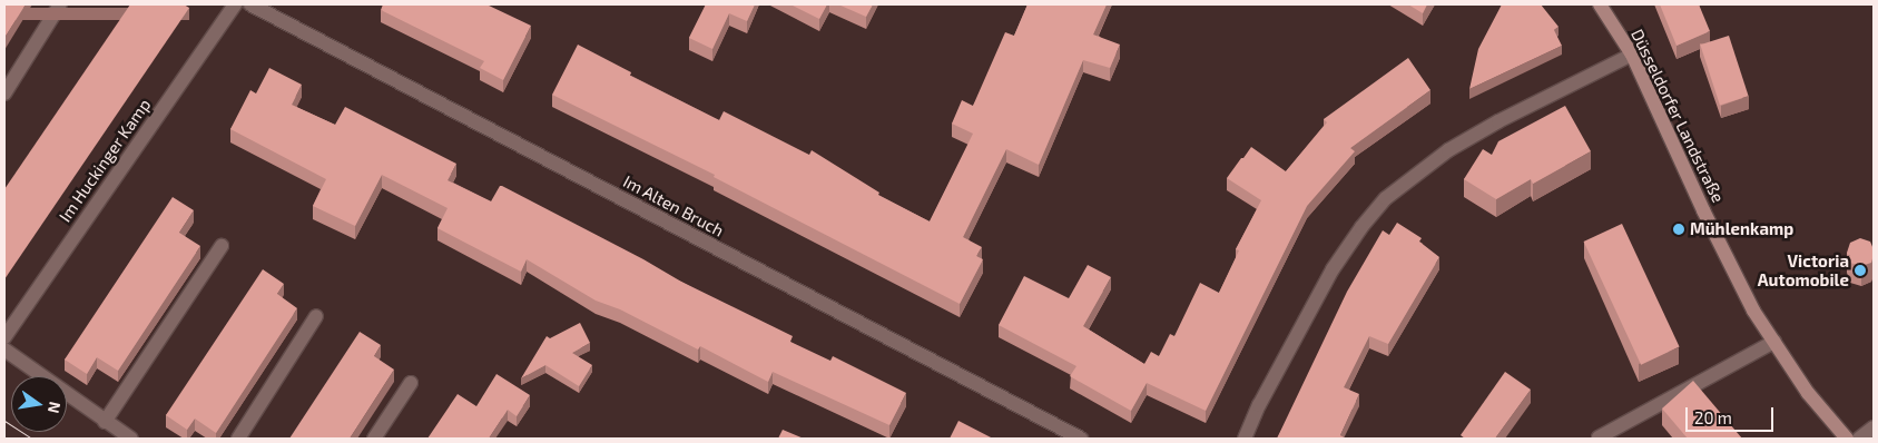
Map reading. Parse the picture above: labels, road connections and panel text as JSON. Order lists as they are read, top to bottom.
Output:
{
  "streets": {
    "main road": ["Düsseldorfer Landstraße"],
    "street": ["Im Huckinger Kamp", "Im Alten Bruch"]
  },
  "places": ["Mühlenkamp", "Victoria Automobile"],
  "scale_bar": "20 m",
  "north": "right"
}
